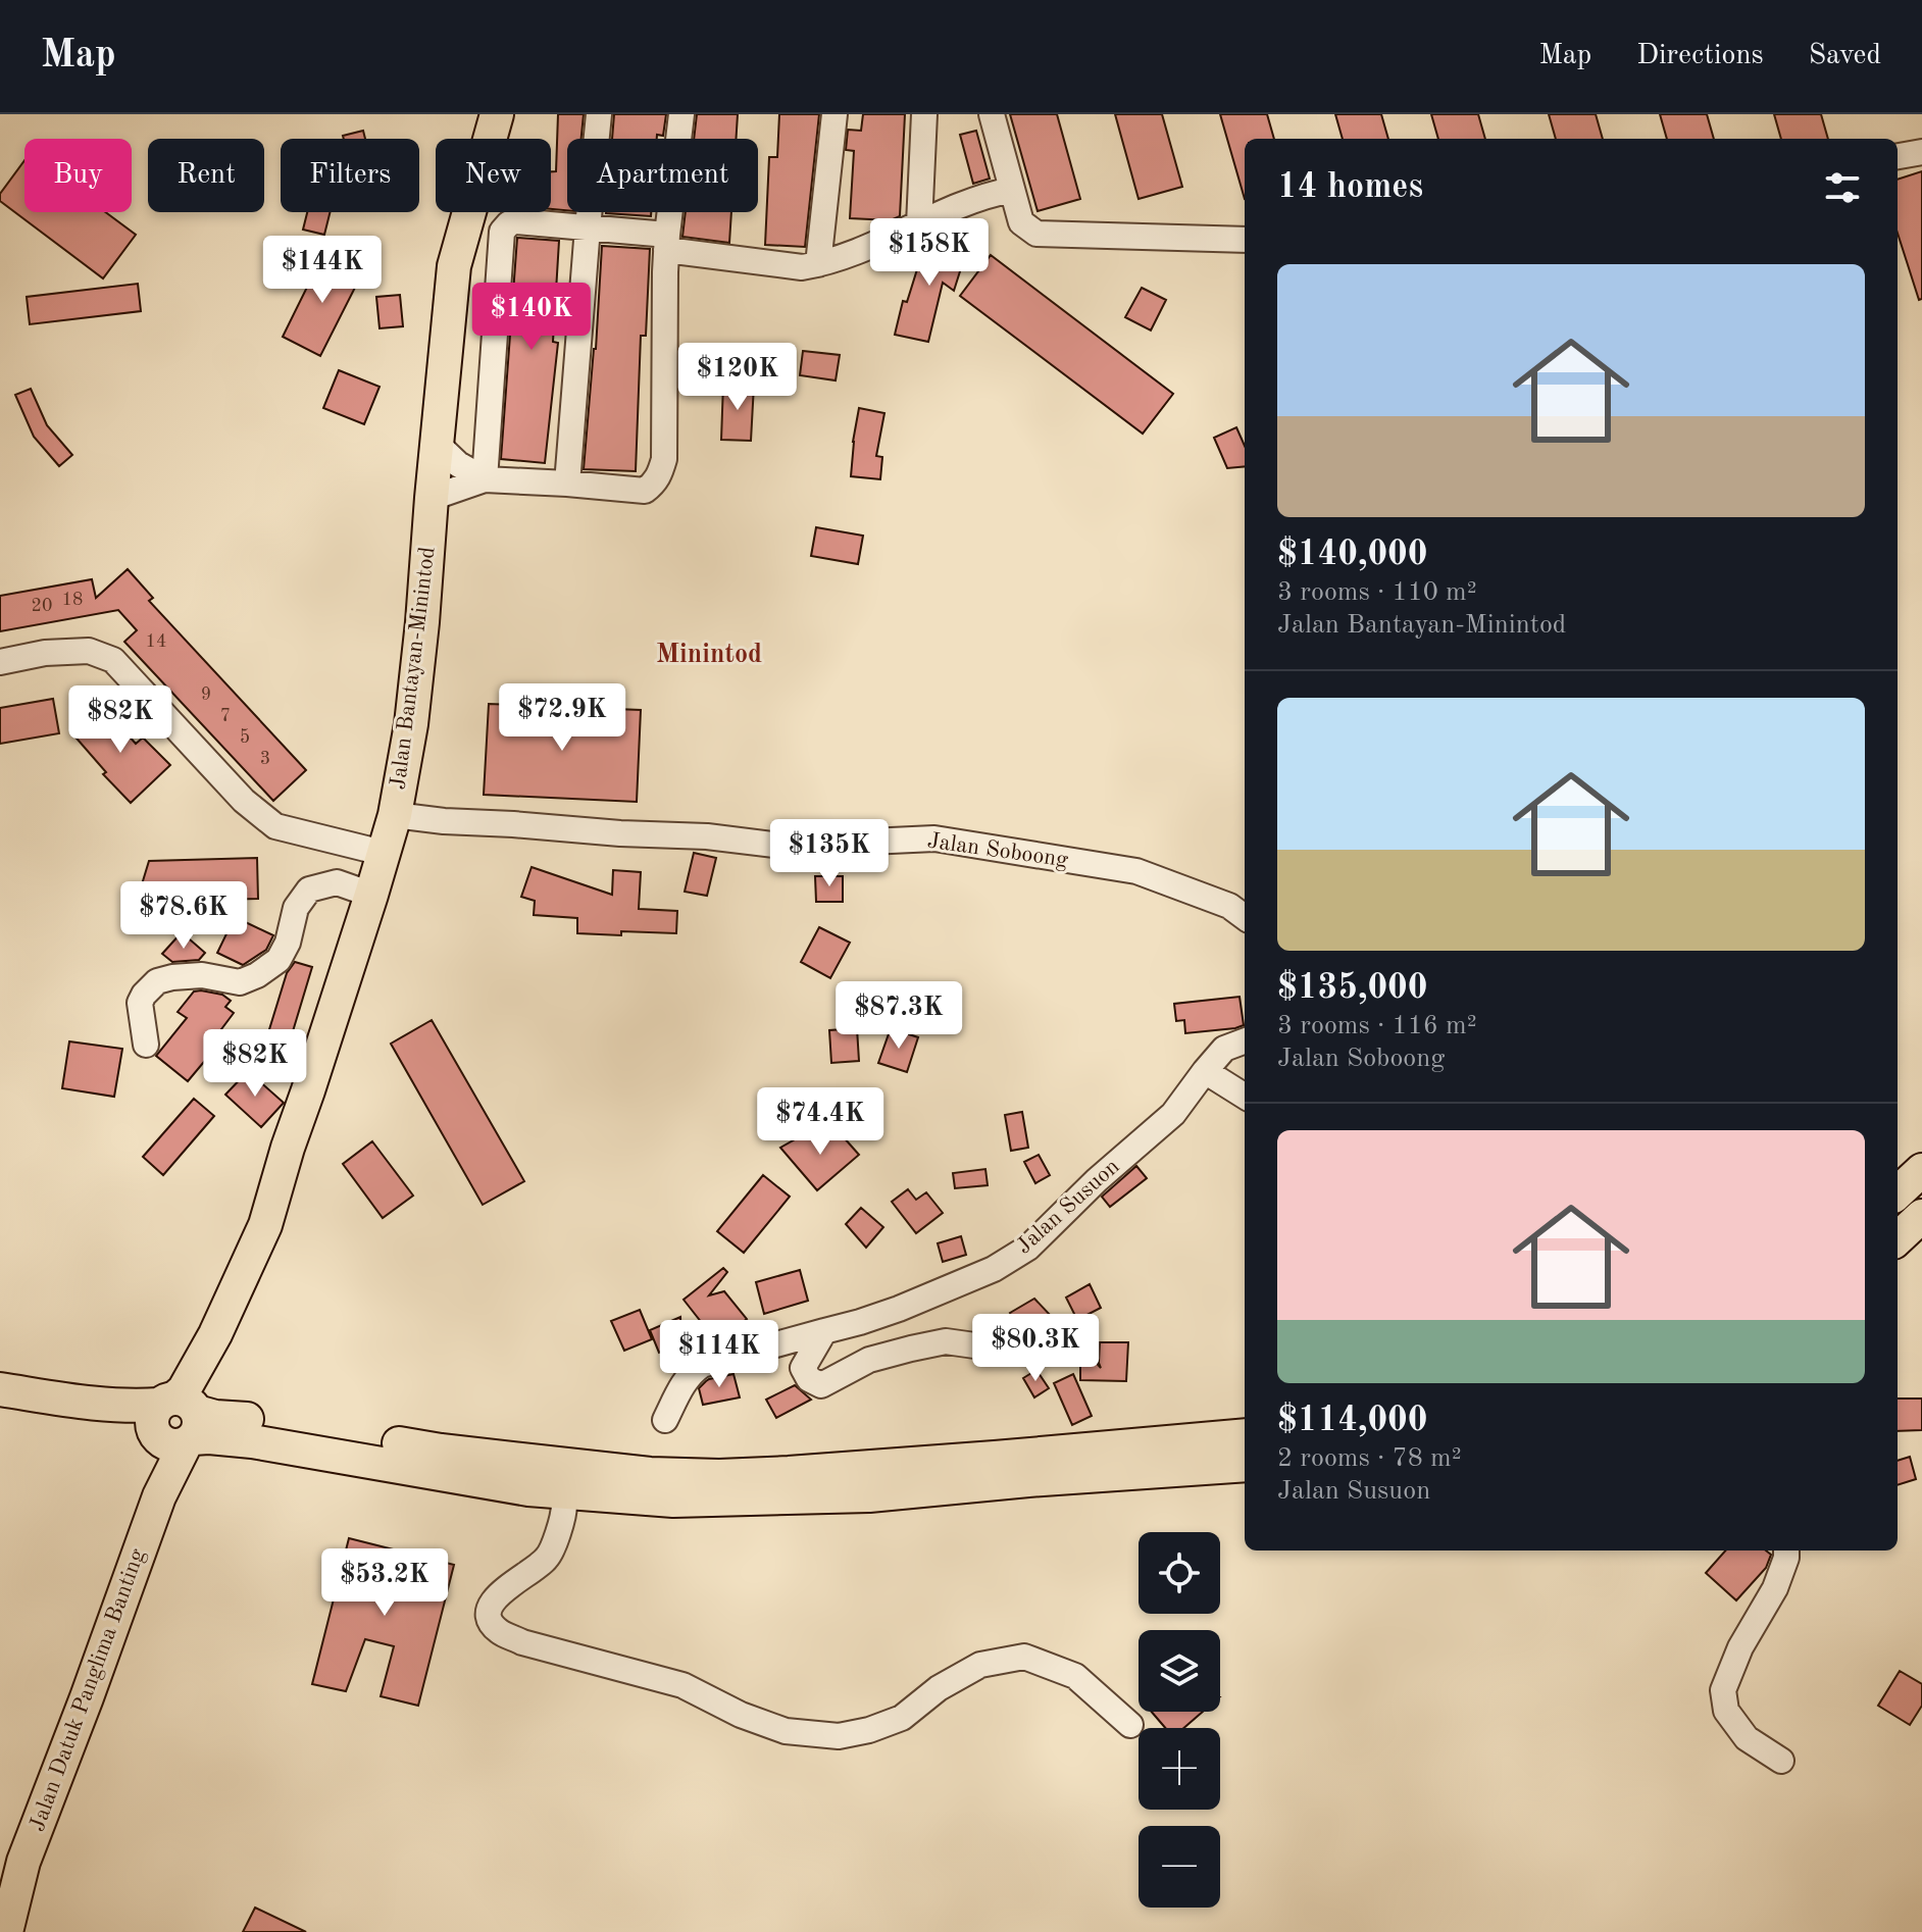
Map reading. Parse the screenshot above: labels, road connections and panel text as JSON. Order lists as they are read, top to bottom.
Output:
{
  "streets": {
    "main road": ["Jalan Bantayan-Minintod", "Jalan Datuk Panglima Banting"],
    "street": ["Jalan Soboong", "Jalan Susuon"]
  },
  "crossings": [
    ["Jalan Bantayan-Minintod", "Jalan Soboong"],
    ["Jalan Bantayan-Minintod", "Jalan Datuk Panglima Banting"]
  ],
  "districts": ["Minintod"],
  "house_numbers": [
    "18",
    "20",
    "14",
    "9",
    "7",
    "5",
    "3"
  ],
  "page": {
    "header": "Map",
    "nav": ["Map", "Directions", "Saved"],
    "chip": [
      "Buy",
      "Rent",
      "Filters",
      "New",
      "Apartment"
    ],
    "heading": "14 homes",
    "price": [
      "$158K",
      "$144K",
      "$140K",
      "$120K",
      "$72.9K",
      "$82K",
      "$135K",
      "$78.6K",
      "$87.3K",
      "$82K",
      "$74.4K",
      "$80.3K",
      "$114K",
      "$53.2K"
    ],
    "list": [
      {
        "name": "$140,000",
        "note": "3 rooms · 110 m² · Jalan Bantayan-Minintod"
      },
      {
        "name": "$135,000",
        "note": "3 rooms · 116 m² · Jalan Soboong"
      },
      {
        "name": "$114,000",
        "note": "2 rooms · 78 m² · Jalan Susuon"
      }
    ],
    "map_buttons": ["+", "−"]
  }
}
